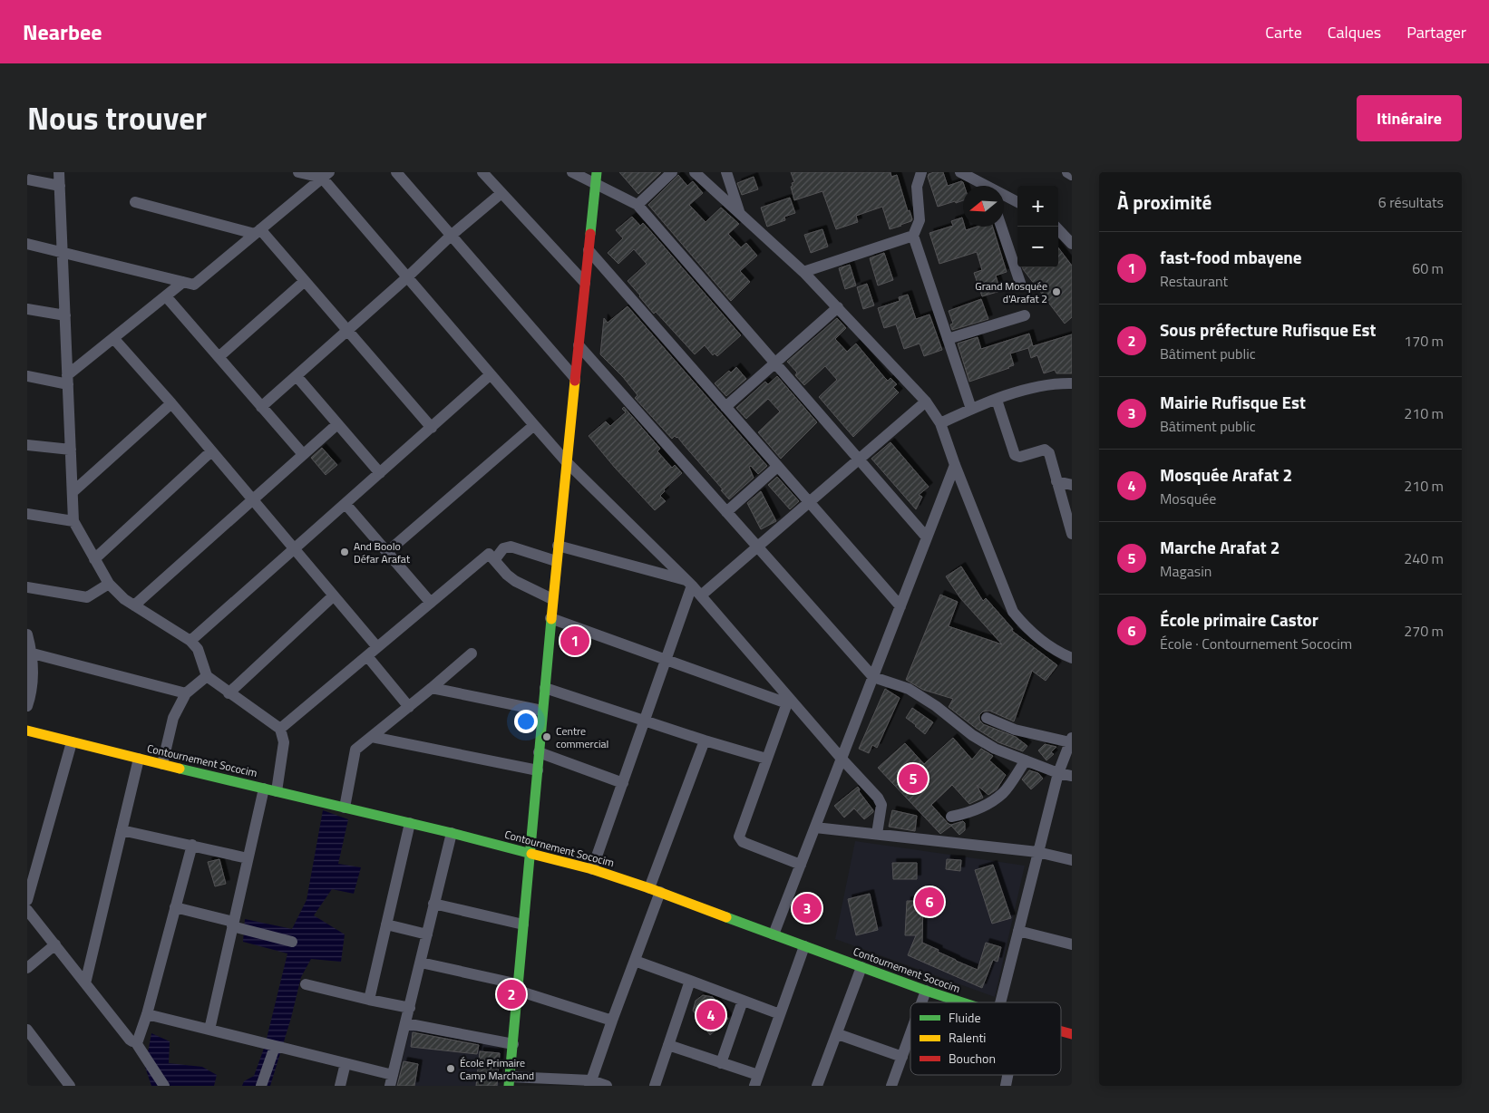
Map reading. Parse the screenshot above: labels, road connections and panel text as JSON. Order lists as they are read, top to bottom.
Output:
{
  "streets": {
    "street": ["Contournement Sococim"]
  },
  "places": [
    "Grand Mosquée d'Arafat 2",
    "And Boolo Défar Arafat",
    "Centre commercial",
    "École Primaire Camp Marchand"
  ],
  "legend": ["Fluide", "Ralenti", "Bouchon"],
  "north": "left",
  "page": {
    "header": "Nearbee",
    "nav": ["Carte", "Calques", "Partager"],
    "title": "Nous trouver",
    "buttons": "Itinéraire",
    "heading": ["À proximité", "6 résultats"],
    "map_buttons": ["+", "−"],
    "list": [
      {
        "mark": "1",
        "name": "fast-food mbayene",
        "note": "Restaurant",
        "value": "60 m"
      },
      {
        "mark": "2",
        "name": "Sous préfecture Rufisque Est",
        "note": "Bâtiment public",
        "value": "170 m"
      },
      {
        "mark": "3",
        "name": "Mairie Rufisque Est",
        "note": "Bâtiment public",
        "value": "210 m"
      },
      {
        "mark": "4",
        "name": "Mosquée Arafat 2",
        "note": "Mosquée",
        "value": "210 m"
      },
      {
        "mark": "5",
        "name": "Marche Arafat 2",
        "note": "Magasin",
        "value": "240 m"
      },
      {
        "mark": "6",
        "name": "École primaire Castor",
        "note": "École · Contournement Sococim",
        "value": "270 m"
      }
    ],
    "pins": [
      "1",
      "5",
      "6",
      "3",
      "2",
      "4"
    ]
  }
}
